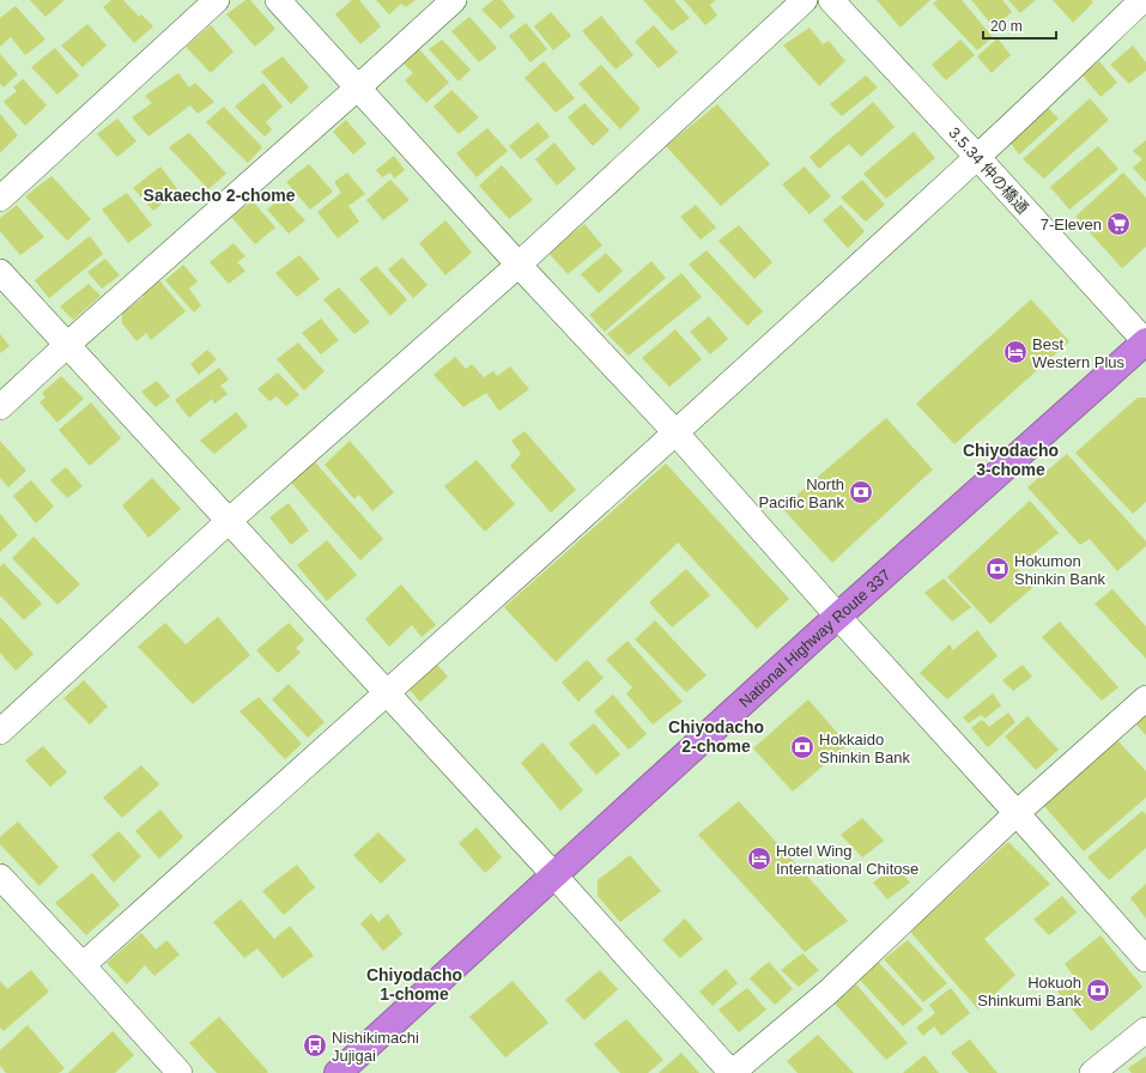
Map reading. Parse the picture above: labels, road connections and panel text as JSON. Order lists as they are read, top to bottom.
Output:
{
  "streets": {
    "highway": ["National Highway Route 337"],
    "street": ["3.5.34 仲の橋通"]
  },
  "crossings": [
    ["3.5.34 仲の橋通", "National Highway Route 337"]
  ],
  "districts": [
    "Sakaecho 2-chome",
    "Chiyodacho 3-chome",
    "Chiyodacho 2-chome",
    "Chiyodacho 1-chome"
  ],
  "places": {
    "supermarket": ["7-Eleven"],
    "hotel": ["Best Western Plus", "Hotel Wing International Chitose"],
    "bank": [
      "North Pacific Bank",
      "Hokumon Shinkin Bank",
      "Hokkaido Shinkin Bank",
      "Hokuoh Shinkumi Bank"
    ],
    "bus stop": ["Nishikimachi Jujigai"]
  },
  "scale_bar": "20 m"
}
